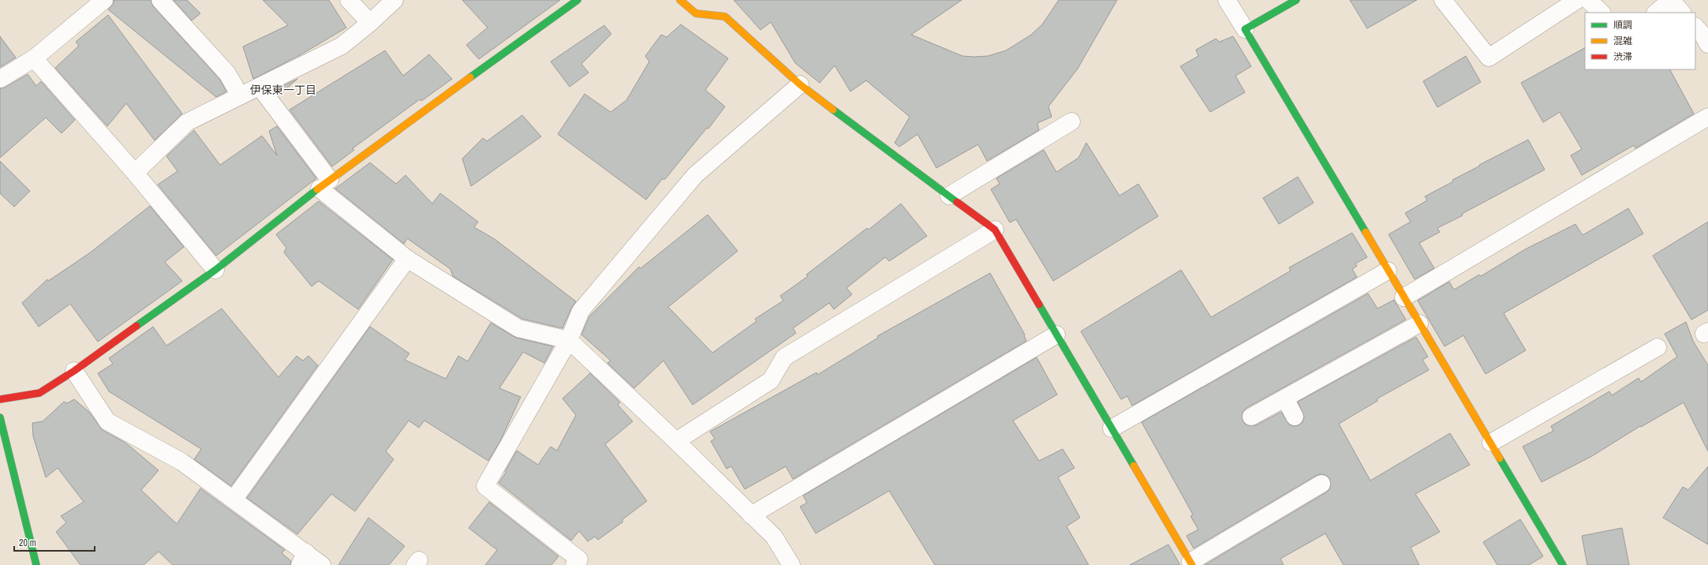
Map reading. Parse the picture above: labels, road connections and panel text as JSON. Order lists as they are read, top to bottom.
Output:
{
  "districts": ["伊保東一丁目"],
  "legend": ["順調", "混雑", "渋滞"],
  "scale_bar": "20 m"
}
